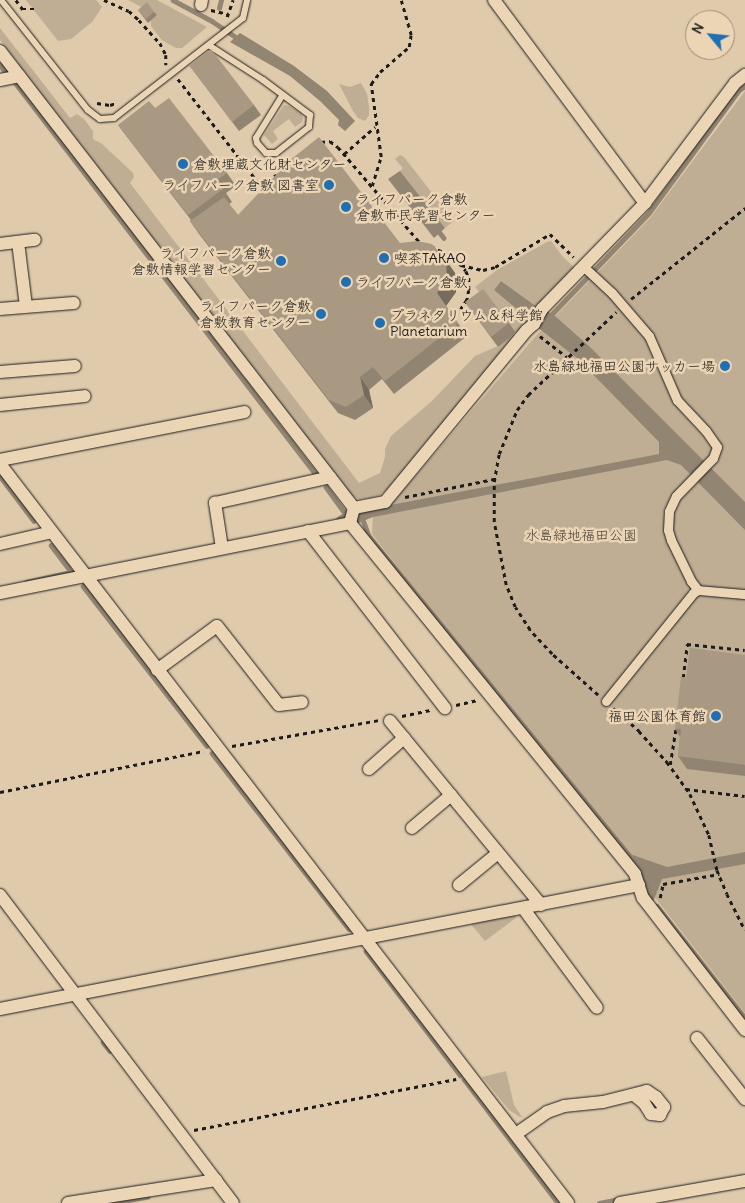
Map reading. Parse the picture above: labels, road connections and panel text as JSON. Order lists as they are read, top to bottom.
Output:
{
  "parks": ["水島緑地福田公園"],
  "places": [
    "倉敷埋蔵文化財センター",
    "ライフパーク倉敷 図書室",
    "ライフパーク倉敷 倉敷市民学習センター",
    "喫茶TAKAO",
    "ライフパーク倉敷 倉敷情報学習センター",
    "ライフパーク倉敷",
    "ライフパーク倉敷 倉敷教育センター",
    "プラネタリウム＆科学館 Planetarium",
    "水島緑地福田公園サッカー場",
    "福田公園体育館"
  ],
  "north": "top left"
}
